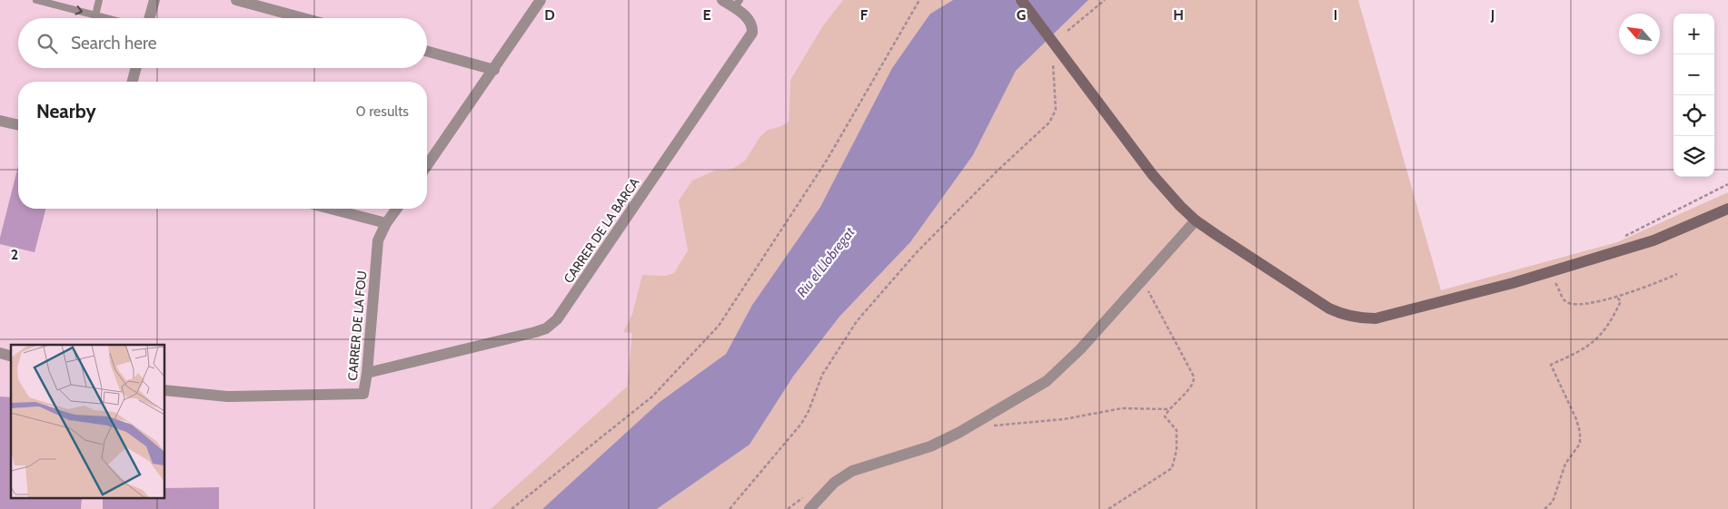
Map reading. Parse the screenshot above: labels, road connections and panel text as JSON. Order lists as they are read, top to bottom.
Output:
{
  "streets": {
    "street": ["CARRER DE LA BARCA", "CARRER DE LA FOU"]
  },
  "crossings": [
    ["CARRER DE LA BARCA", "CARRER DE LA FOU"]
  ],
  "water": ["Riu el Llobregat"],
  "north": "top left",
  "page": {
    "map_buttons": ["+", "−"],
    "search": "Search here",
    "heading": ["Nearby", "0 results"]
  },
  "grid": {
    "columns": [
      "D",
      "E",
      "F",
      "G",
      "H",
      "I",
      "J"
    ],
    "rows": ["2"]
  }
}
